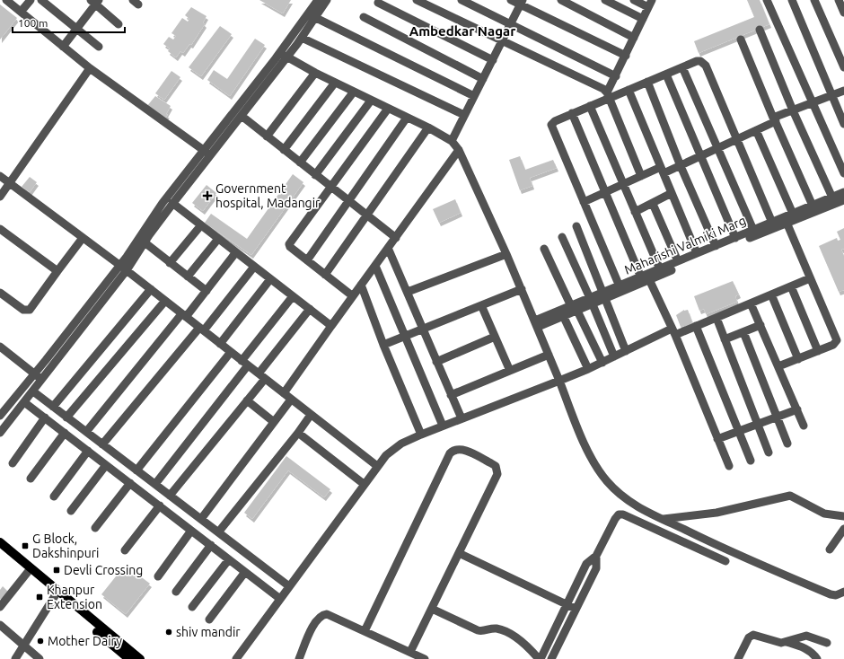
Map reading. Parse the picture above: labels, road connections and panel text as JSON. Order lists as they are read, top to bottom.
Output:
{
  "streets": {
    "street": ["Maharishi Valmiki Marg"]
  },
  "districts": ["Ambedkar Nagar"],
  "places": {
    "health": ["Government hospital, Madangir"],
    "transit": ["G Block, Dakshinpuri", "Devli Crossing", "Khanpur Extension"],
    "other": ["shiv mandir", "Mother Dairy"]
  },
  "scale_bar": "100 m"
}
